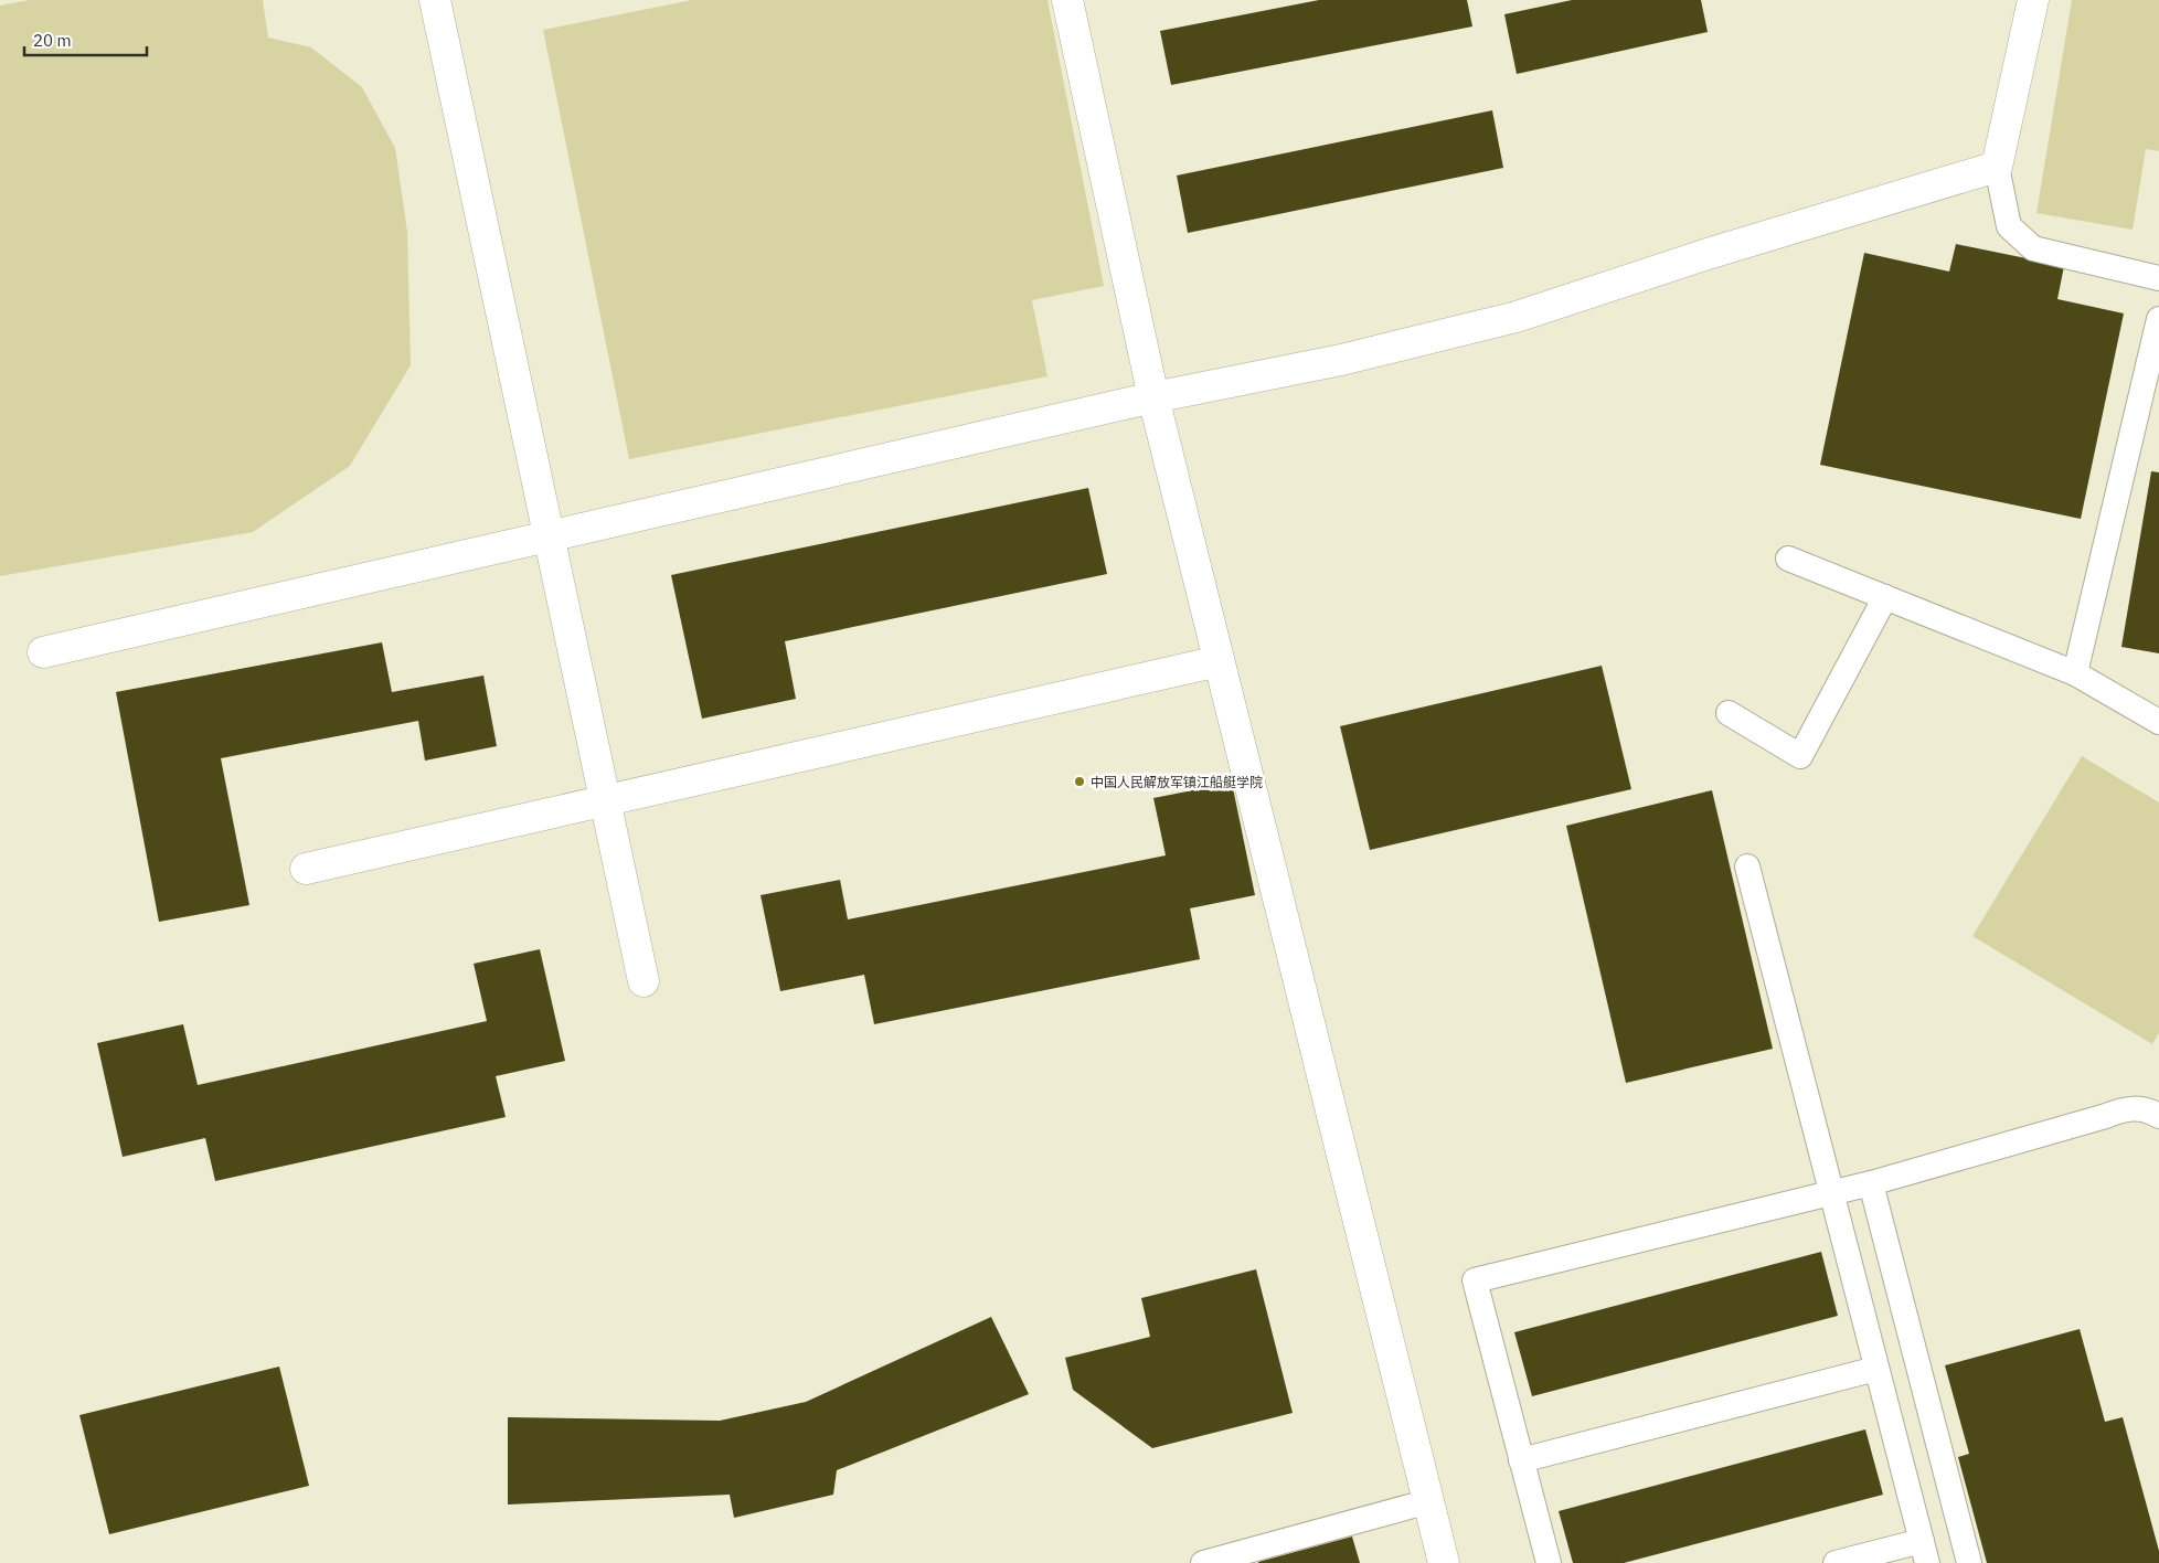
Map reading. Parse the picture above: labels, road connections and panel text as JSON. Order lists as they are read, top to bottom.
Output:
{
  "places": ["中国人民解放军镇江船艇学院"],
  "scale_bar": "20 m"
}
